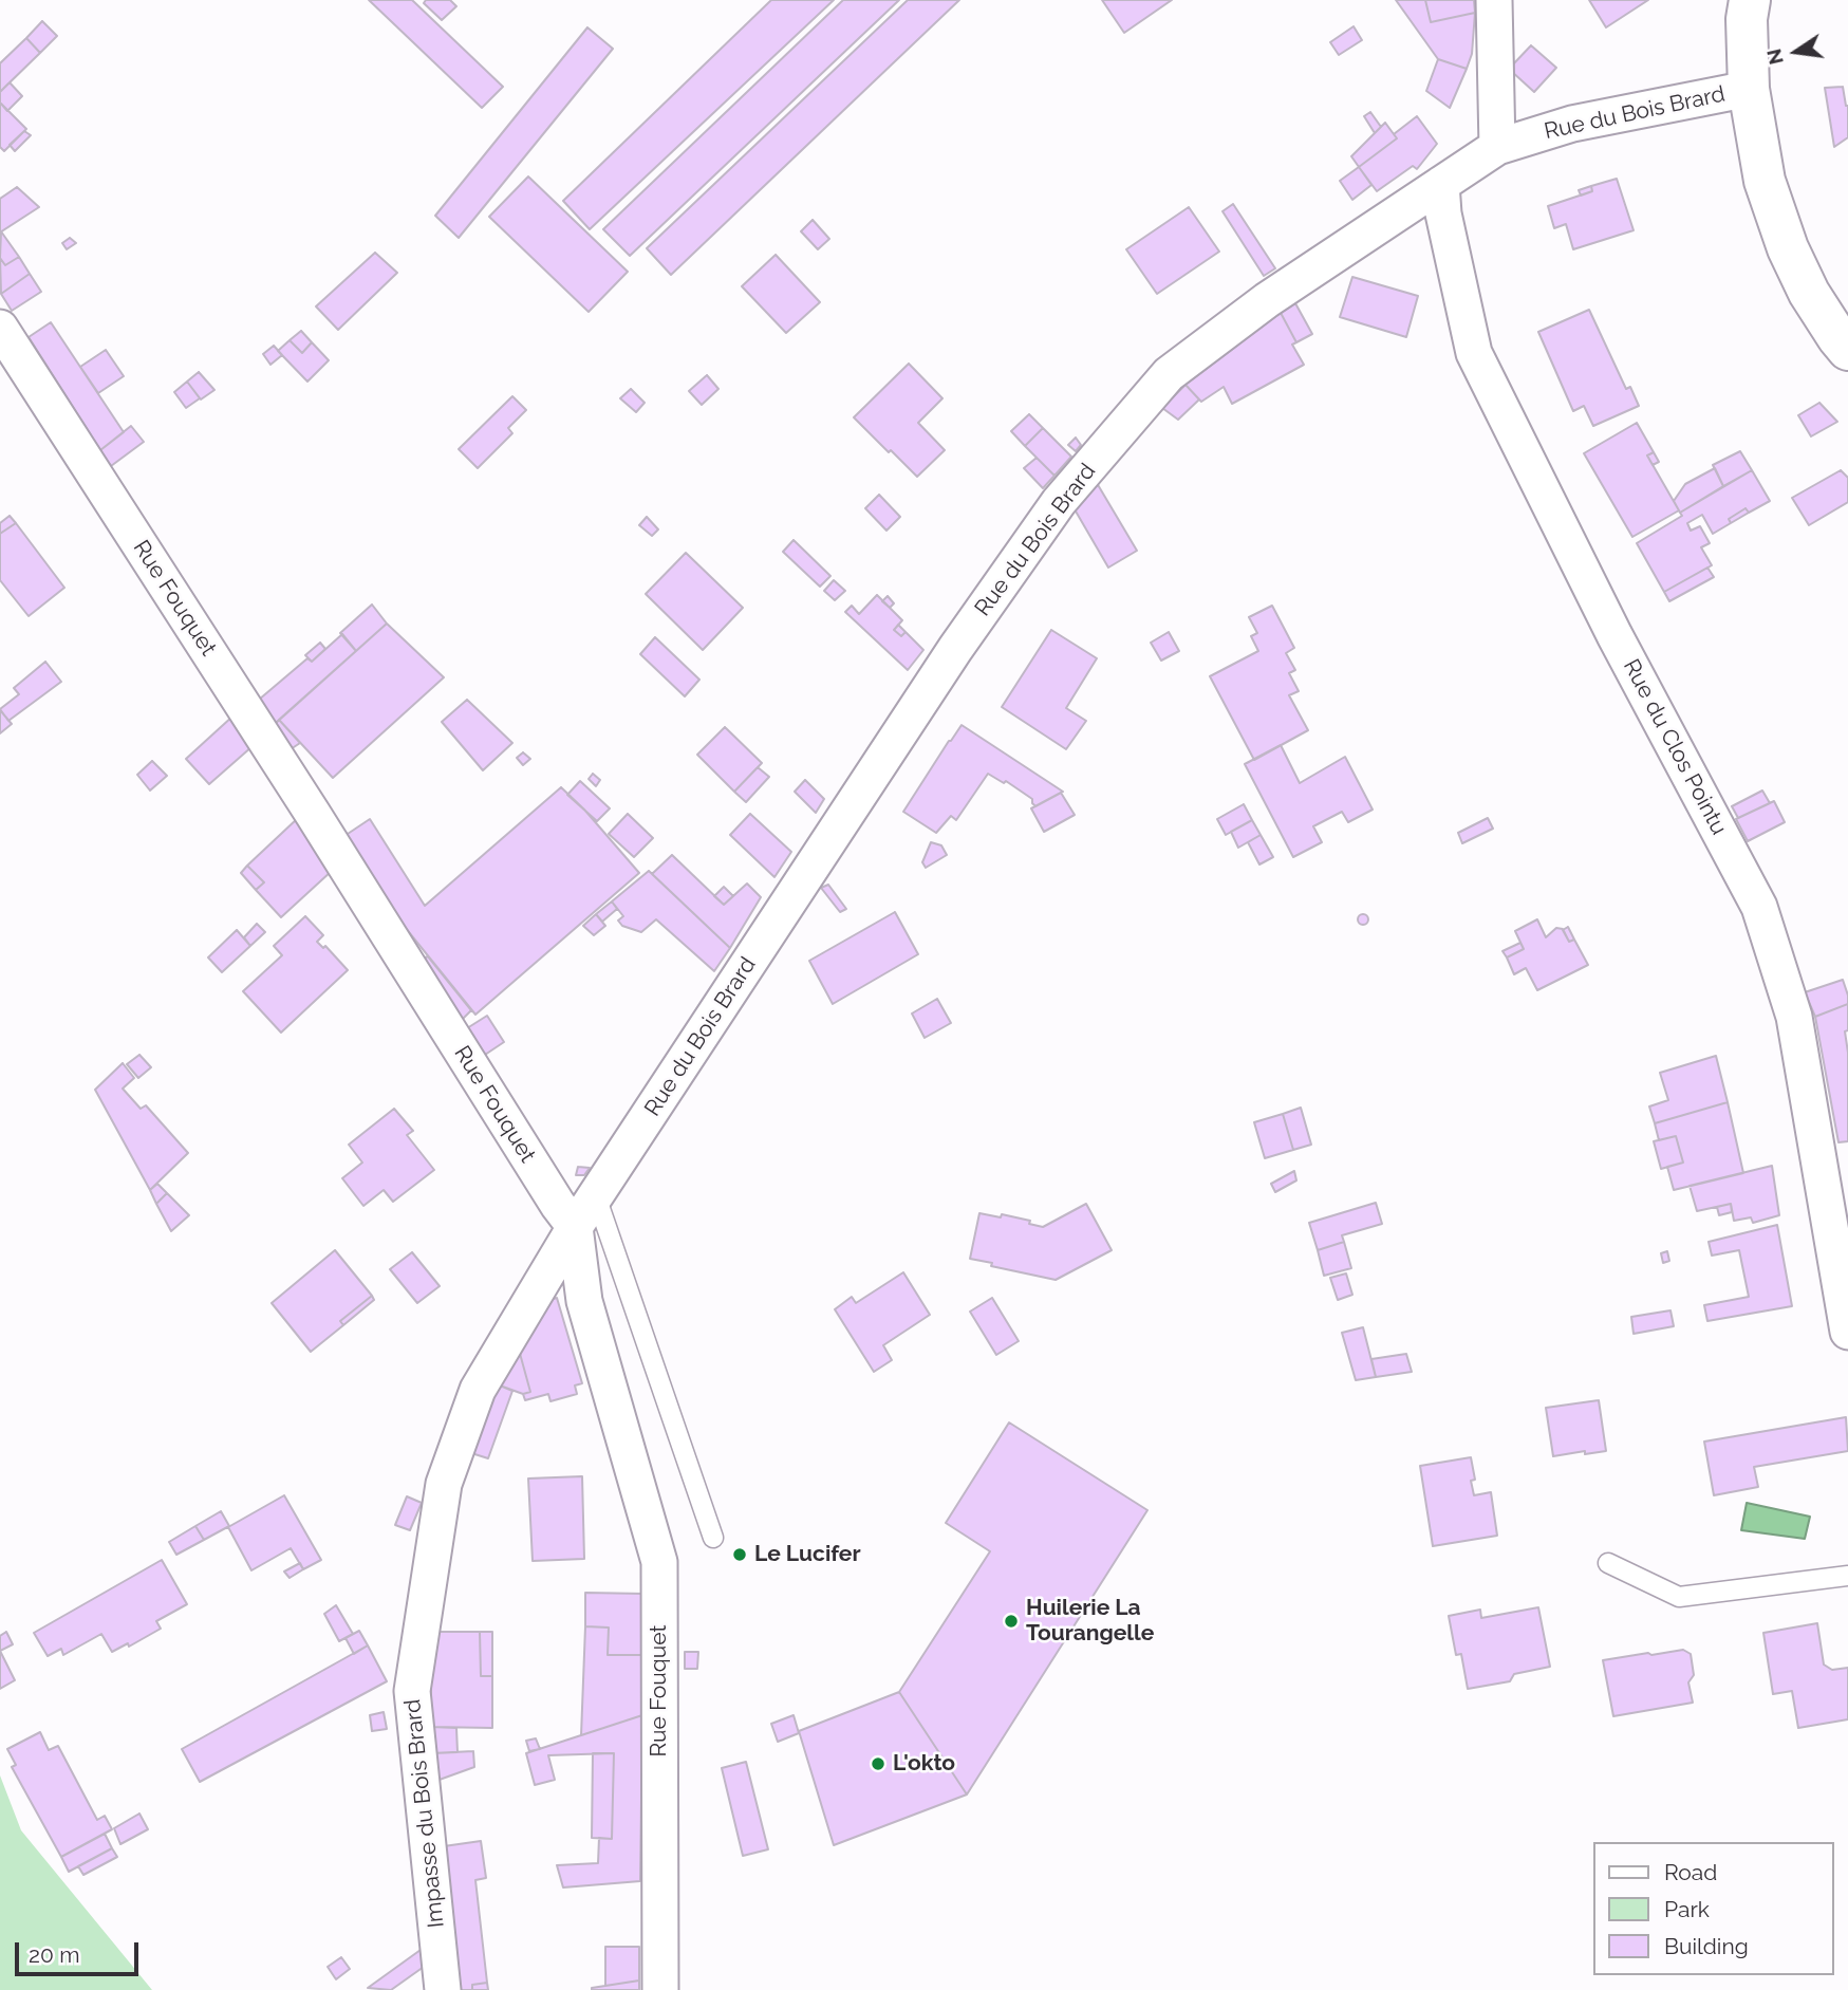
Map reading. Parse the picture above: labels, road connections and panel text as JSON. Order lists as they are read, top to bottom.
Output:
{
  "streets": {
    "street": [
      "Rue du Bois Brard",
      "Rue Fouquet",
      "Rue du Clos Pointu",
      "Impasse du Bois Brard"
    ]
  },
  "crossings": [
    ["Rue du Bois Brard", "Rue Fouquet"],
    ["Rue du Bois Brard", "Rue du Clos Pointu"],
    ["Rue du Bois Brard", "Impasse du Bois Brard"],
    ["Rue Fouquet", "Impasse du Bois Brard"]
  ],
  "places": ["Le Lucifer", "Huilerie La Tourangelle", "L'okto"],
  "legend": ["Road", "Park", "Building"],
  "scale_bar": "20 m",
  "north": "left"
}
